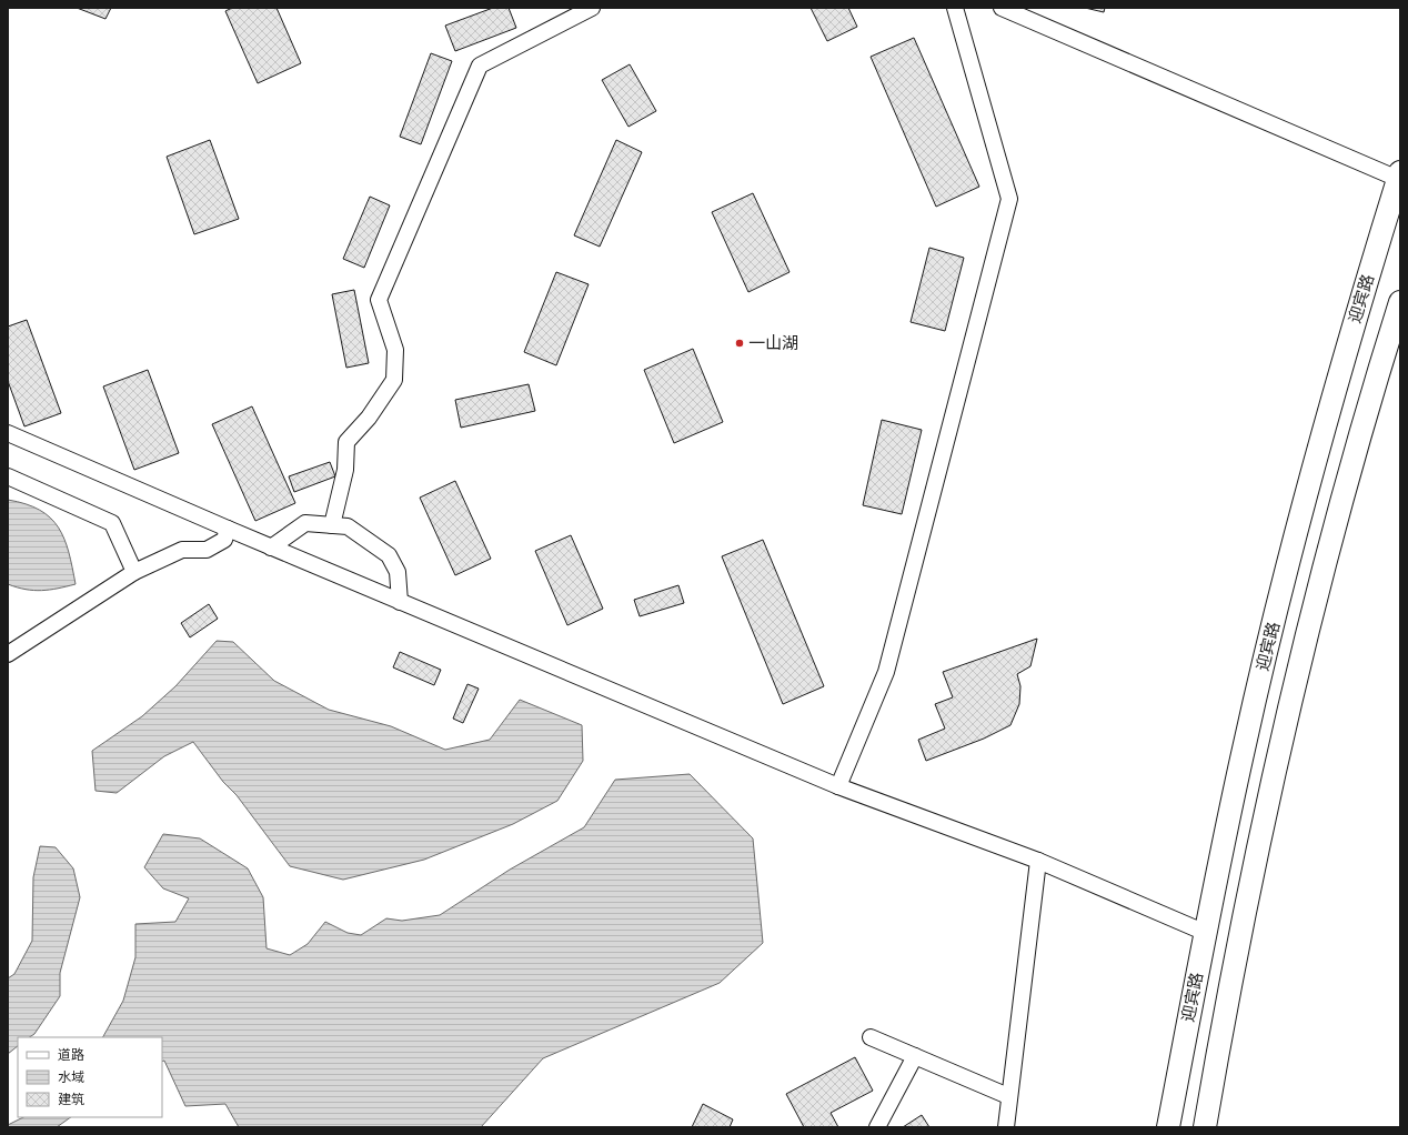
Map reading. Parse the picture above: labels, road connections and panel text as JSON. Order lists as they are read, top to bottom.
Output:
{
  "streets": {
    "highway": ["迎宾路"]
  },
  "places": ["一山湖"],
  "legend": ["道路", "水域", "建筑"]
}
